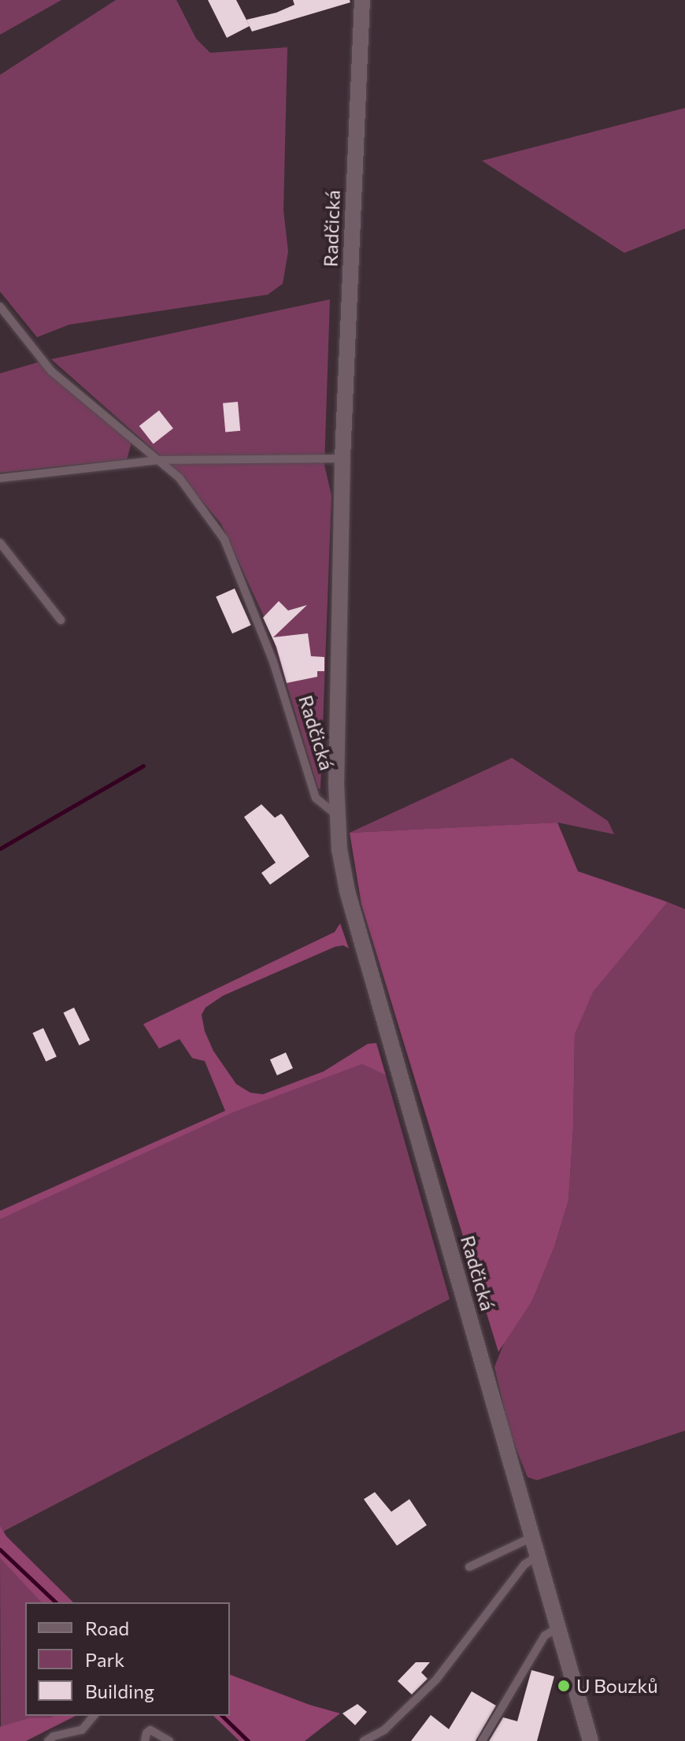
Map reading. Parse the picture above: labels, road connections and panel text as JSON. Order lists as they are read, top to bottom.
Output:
{
  "streets": {
    "street": ["Radčická"]
  },
  "places": ["U Bouzků"],
  "legend": ["Road", "Park", "Building"]
}
